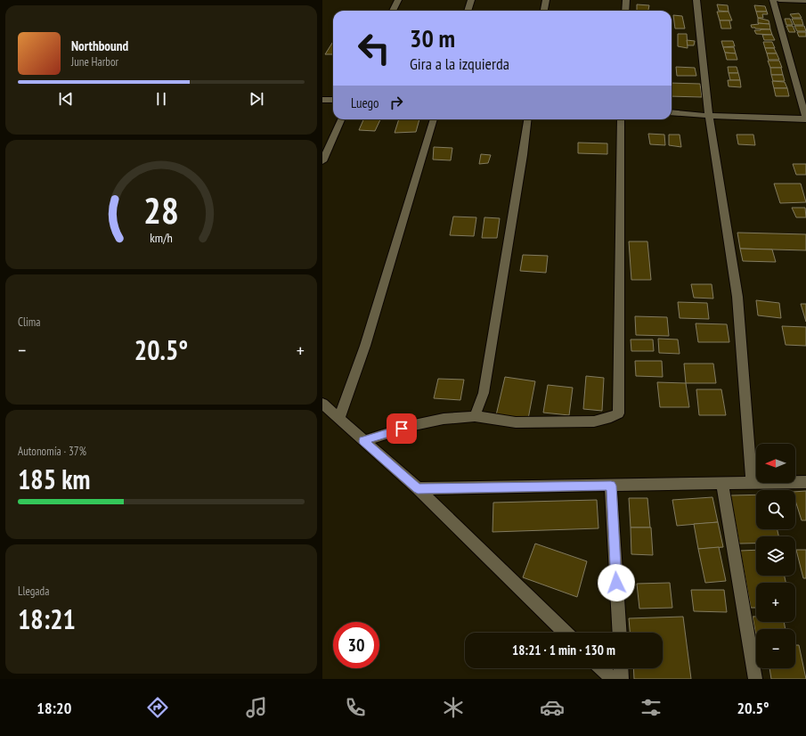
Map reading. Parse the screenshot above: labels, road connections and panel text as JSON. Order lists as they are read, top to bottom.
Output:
{
  "north": "left",
  "page": {
    "turn": ["30 m", "Gira a la izquierda"],
    "song": ["Northbound", "June Harbor"],
    "then": "Luego",
    "tile": [
      "Clima",
      ["Autonomía · 37%", "185 km"],
      ["Llegada", "18:21"]
    ],
    "heat": ["−", "20.5°", "+"],
    "map_buttons": ["+", "−"],
    "limit": "30",
    "trip": "18:21 · 1 min · 130 m",
    "tabs": ["18:20", "20.5°"],
    "gauge": ["28", "km/h"]
  }
}
